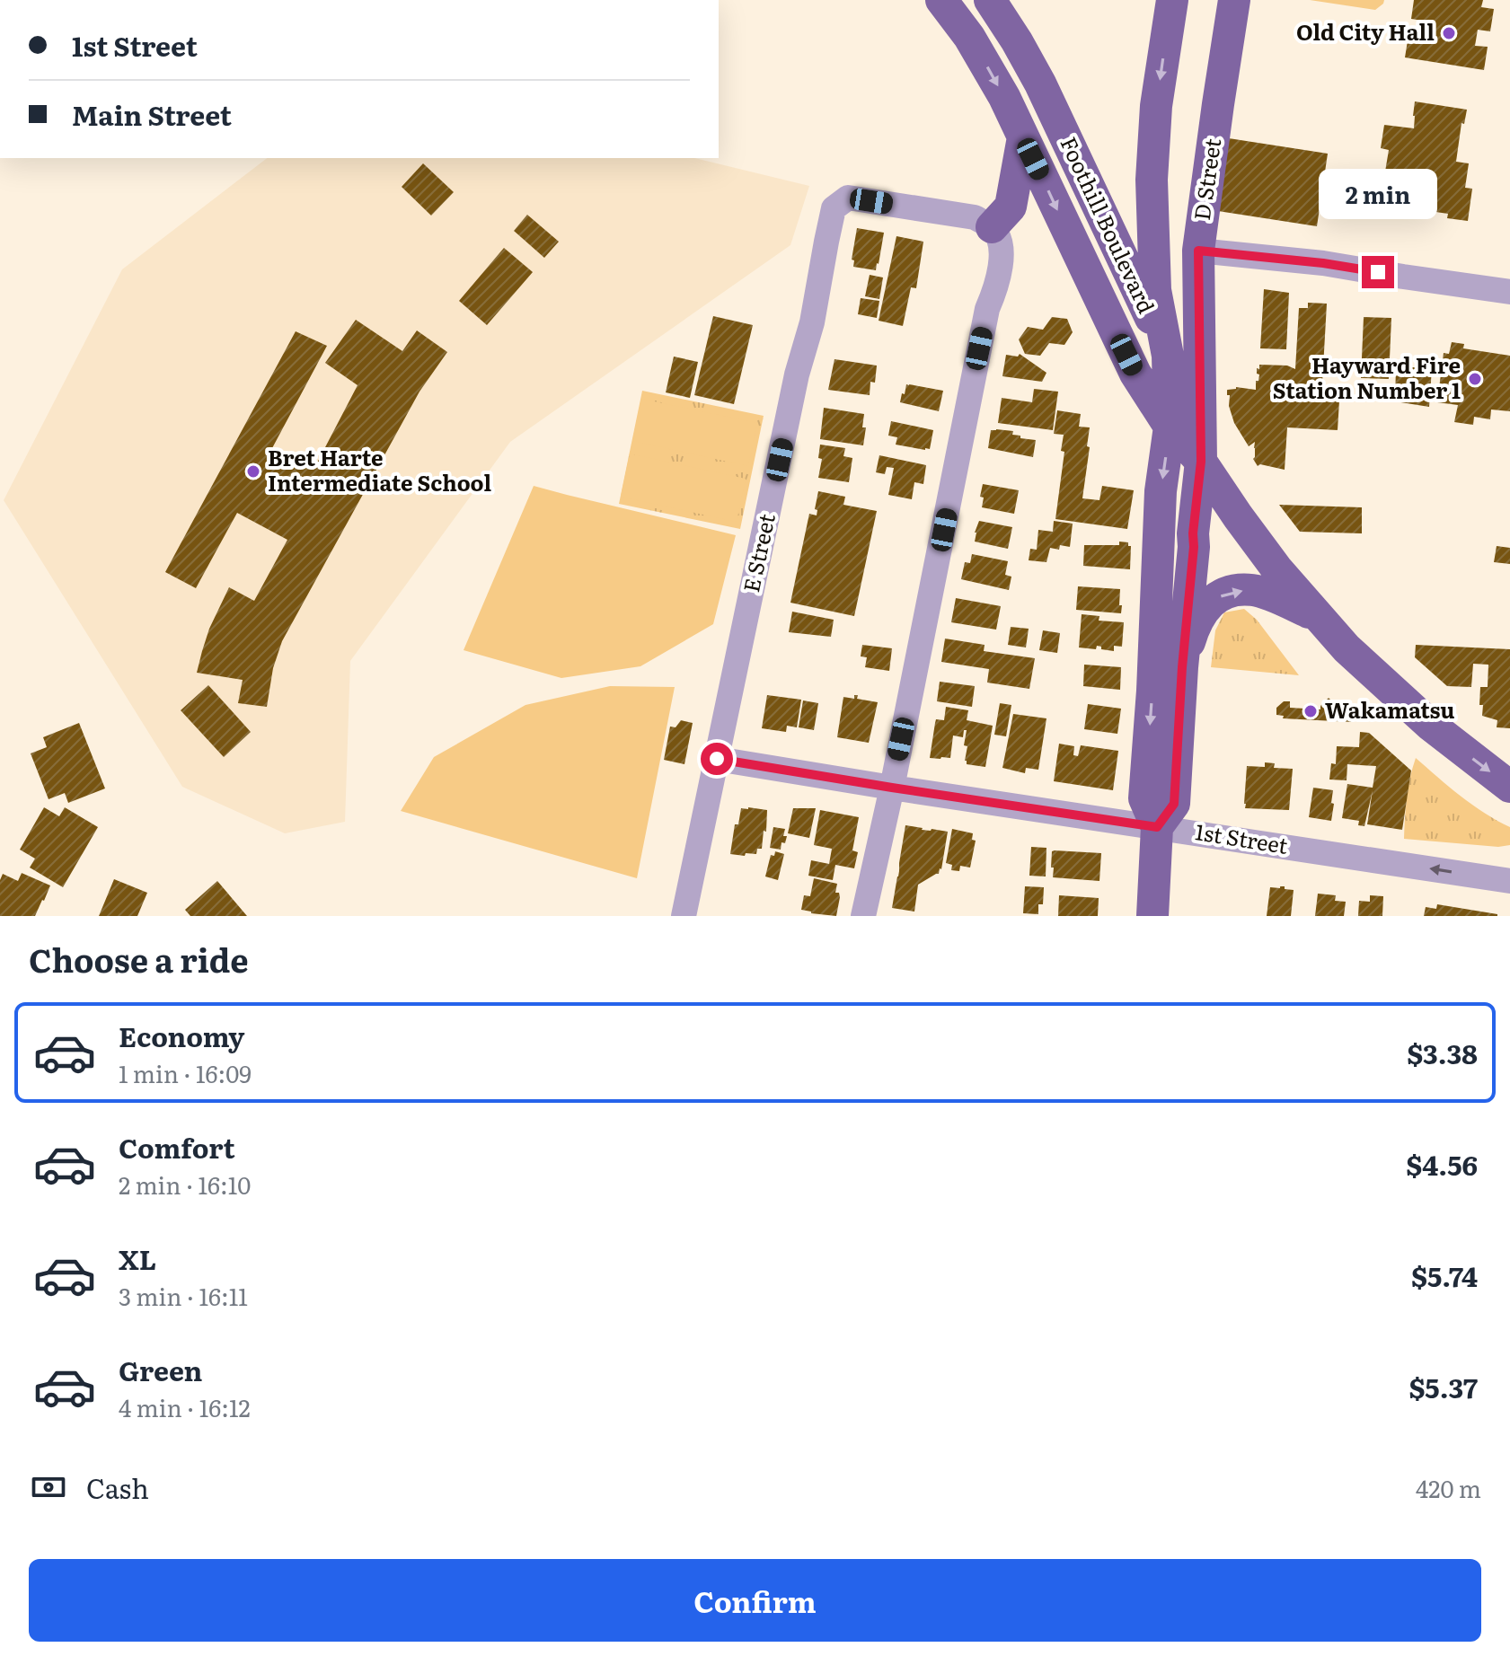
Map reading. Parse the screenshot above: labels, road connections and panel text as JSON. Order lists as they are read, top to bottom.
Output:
{
  "streets": {
    "main road": ["D Street", "Foothill Boulevard"],
    "street": ["E Street", "1st Street"]
  },
  "crossings": [
    ["D Street", "Foothill Boulevard"],
    ["D Street", "1st Street"],
    ["E Street", "1st Street"]
  ],
  "one_way": ["1st Street"],
  "places": [
    "Old City Hall",
    "Hayward Fire Station Number 1",
    "Bret Harte Intermediate School",
    "Wakamatsu"
  ],
  "page": {
    "banner": ["1st Street", "Main Street"],
    "bubble": "2 min",
    "heading": "Choose a ride",
    "list": [
      {
        "name": "Economy",
        "note": "1 min · 16:09",
        "value": "$3.38"
      },
      {
        "name": "Comfort",
        "note": "2 min · 16:10",
        "value": "$4.56"
      },
      {
        "name": "XL",
        "note": "3 min · 16:11",
        "value": "$5.74"
      },
      {
        "name": "Green",
        "note": "4 min · 16:12",
        "value": "$5.37"
      }
    ],
    "pay": ["Cash", "420 m"],
    "buttons": "Confirm"
  }
}
